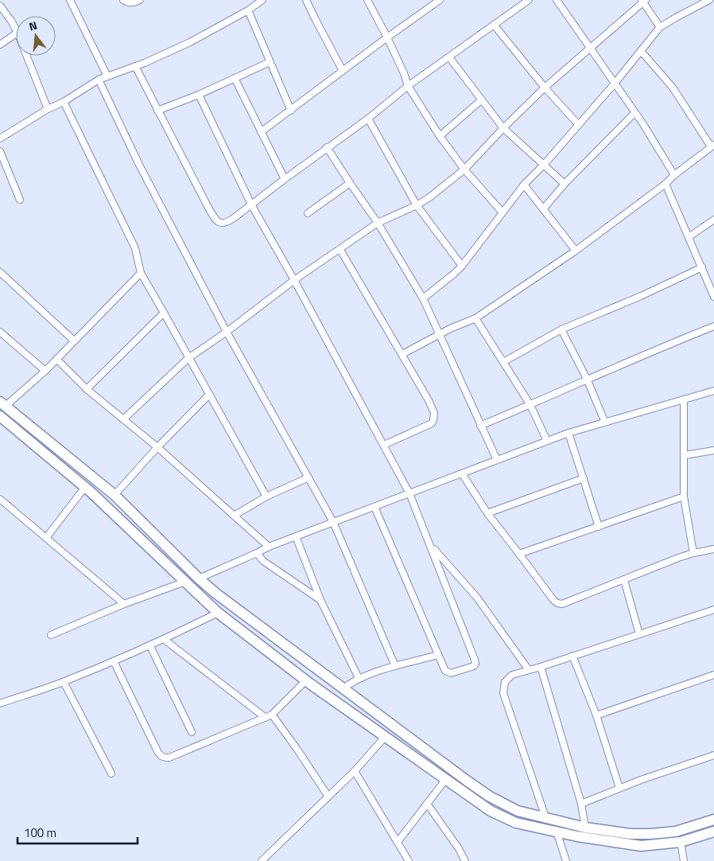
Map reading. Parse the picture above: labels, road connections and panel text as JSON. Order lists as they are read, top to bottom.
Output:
{
  "scale_bar": "100 m",
  "north": "top"
}
